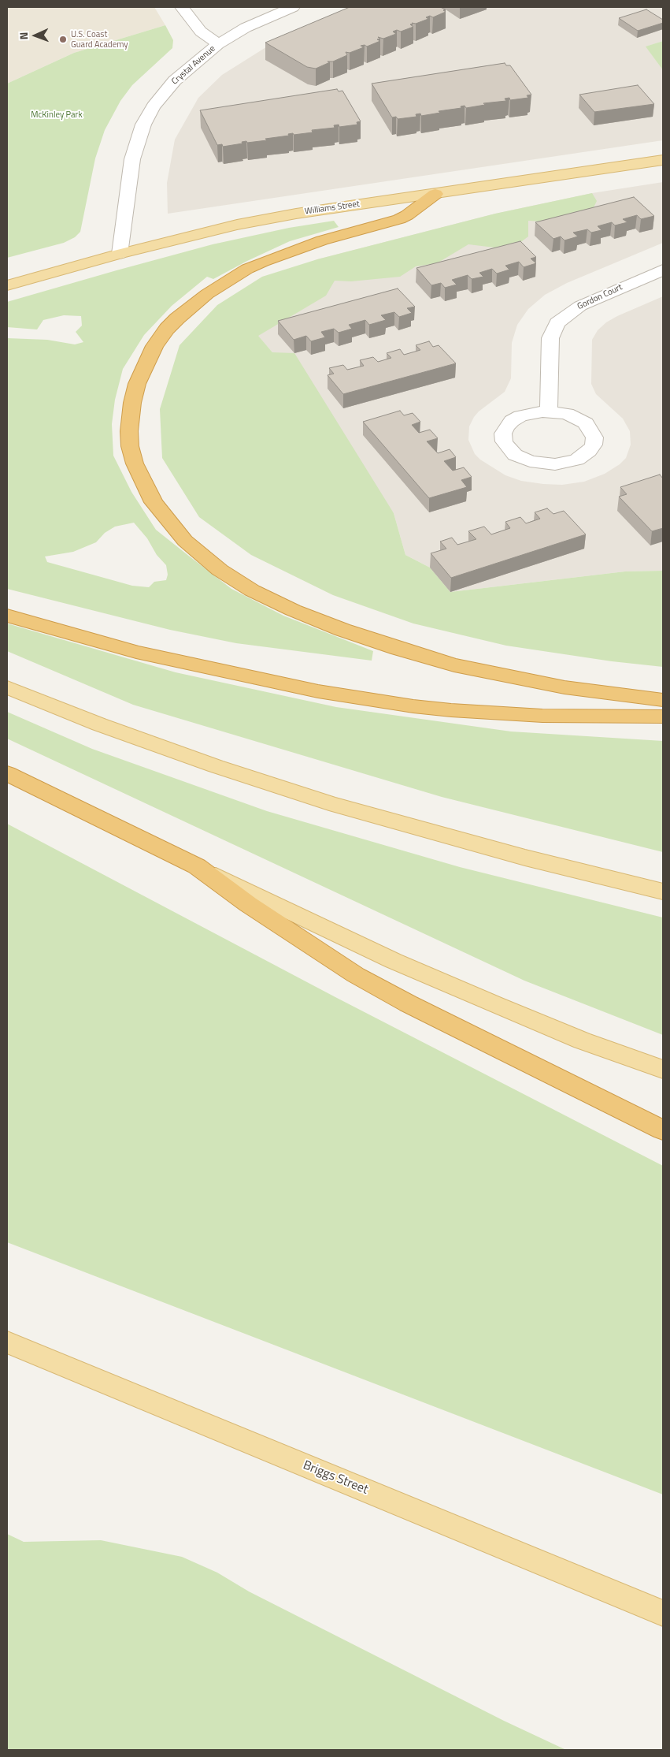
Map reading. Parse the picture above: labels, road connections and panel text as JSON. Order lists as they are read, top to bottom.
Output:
{
  "streets": {
    "main road": ["Williams Street", "Briggs Street"],
    "street": ["Crystal Avenue", "Gordon Court"]
  },
  "crossings": [
    ["Crystal Avenue", "Williams Street"]
  ],
  "parks": ["McKinley Park"],
  "places": ["U.S. Coast Guard Academy"],
  "north": "left"
}
